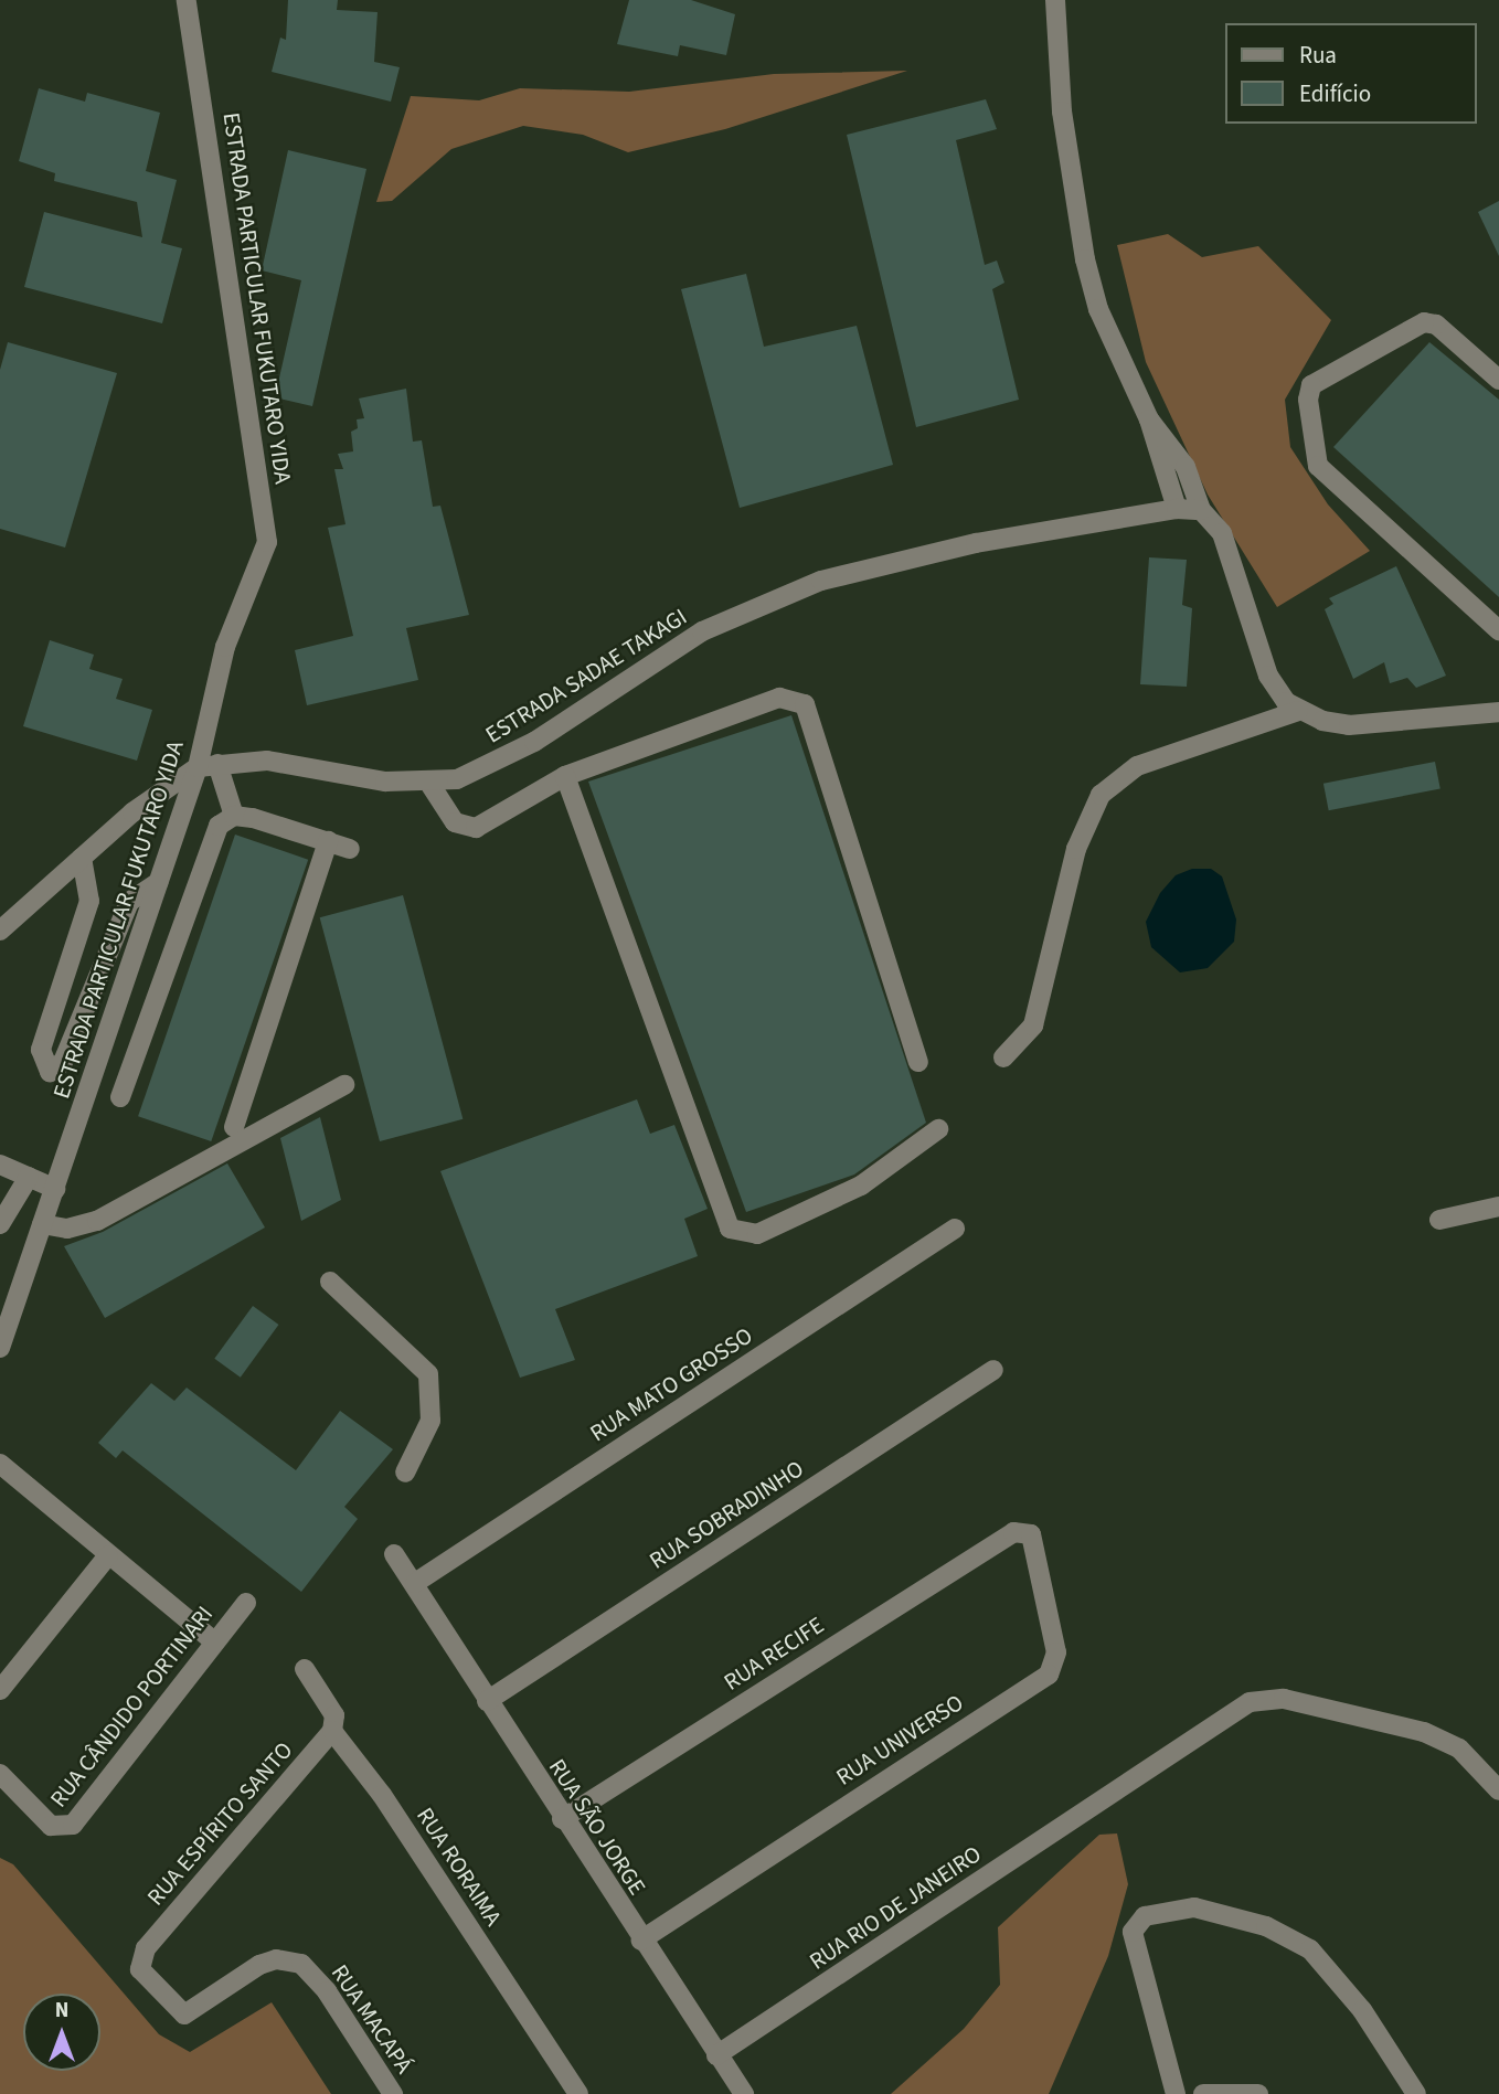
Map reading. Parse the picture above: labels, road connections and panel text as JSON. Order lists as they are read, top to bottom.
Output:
{
  "streets": {
    "street": [
      "ESTRADA PARTICULAR FUKUTARO YIDA",
      "ESTRADA SADAE TAKAGI",
      "RUA MATO GROSSO",
      "RUA SOBRADINHO",
      "RUA RECIFE",
      "RUA CÂNDIDO PORTINARI",
      "RUA UNIVERSO",
      "RUA ESPÍRITO SANTO",
      "RUA SÃO JORGE",
      "RUA RORAIMA",
      "RUA RIO DE JANEIRO",
      "RUA MACAPÁ"
    ]
  },
  "crossings": [
    ["ESTRADA PARTICULAR FUKUTARO YIDA", "ESTRADA SADAE TAKAGI"],
    ["RUA MATO GROSSO", "RUA SÃO JORGE"],
    ["RUA SOBRADINHO", "RUA SÃO JORGE"],
    ["RUA RECIFE", "RUA UNIVERSO"],
    ["RUA RECIFE", "RUA SÃO JORGE"],
    ["RUA UNIVERSO", "RUA SÃO JORGE"],
    ["RUA ESPÍRITO SANTO", "RUA RORAIMA"],
    ["RUA ESPÍRITO SANTO", "RUA MACAPÁ"],
    ["RUA SÃO JORGE", "RUA RIO DE JANEIRO"]
  ],
  "legend": ["Rua", "Edifício"],
  "north": "top"
}
